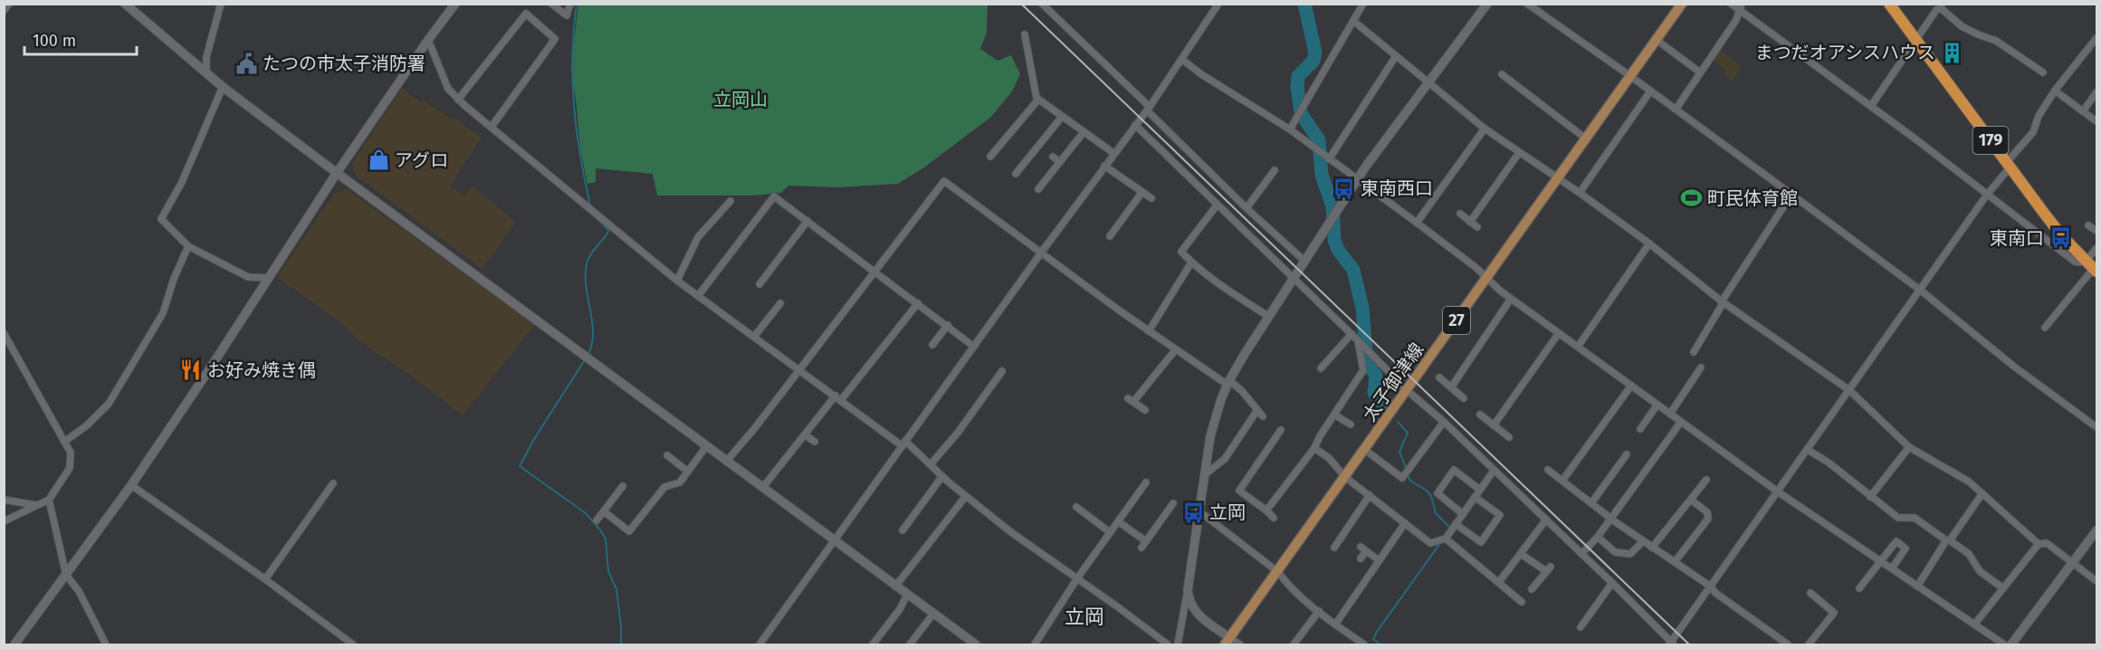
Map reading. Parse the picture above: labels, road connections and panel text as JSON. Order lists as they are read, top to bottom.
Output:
{
  "streets": {
    "highway": ["179"],
    "main road": ["27", "太子御津線"]
  },
  "districts": ["立岡"],
  "parks": ["立岡山"],
  "places": {
    "building": ["まつだオアシスハウス"],
    "public building": ["たつの市太子消防署"],
    "shop": ["アグロ"],
    "bus stop": ["東南西口", "東南口", "立岡"],
    "sports": ["町民体育館"],
    "restaurant": ["お好み焼き偶"]
  },
  "scale_bar": "100 m"
}
